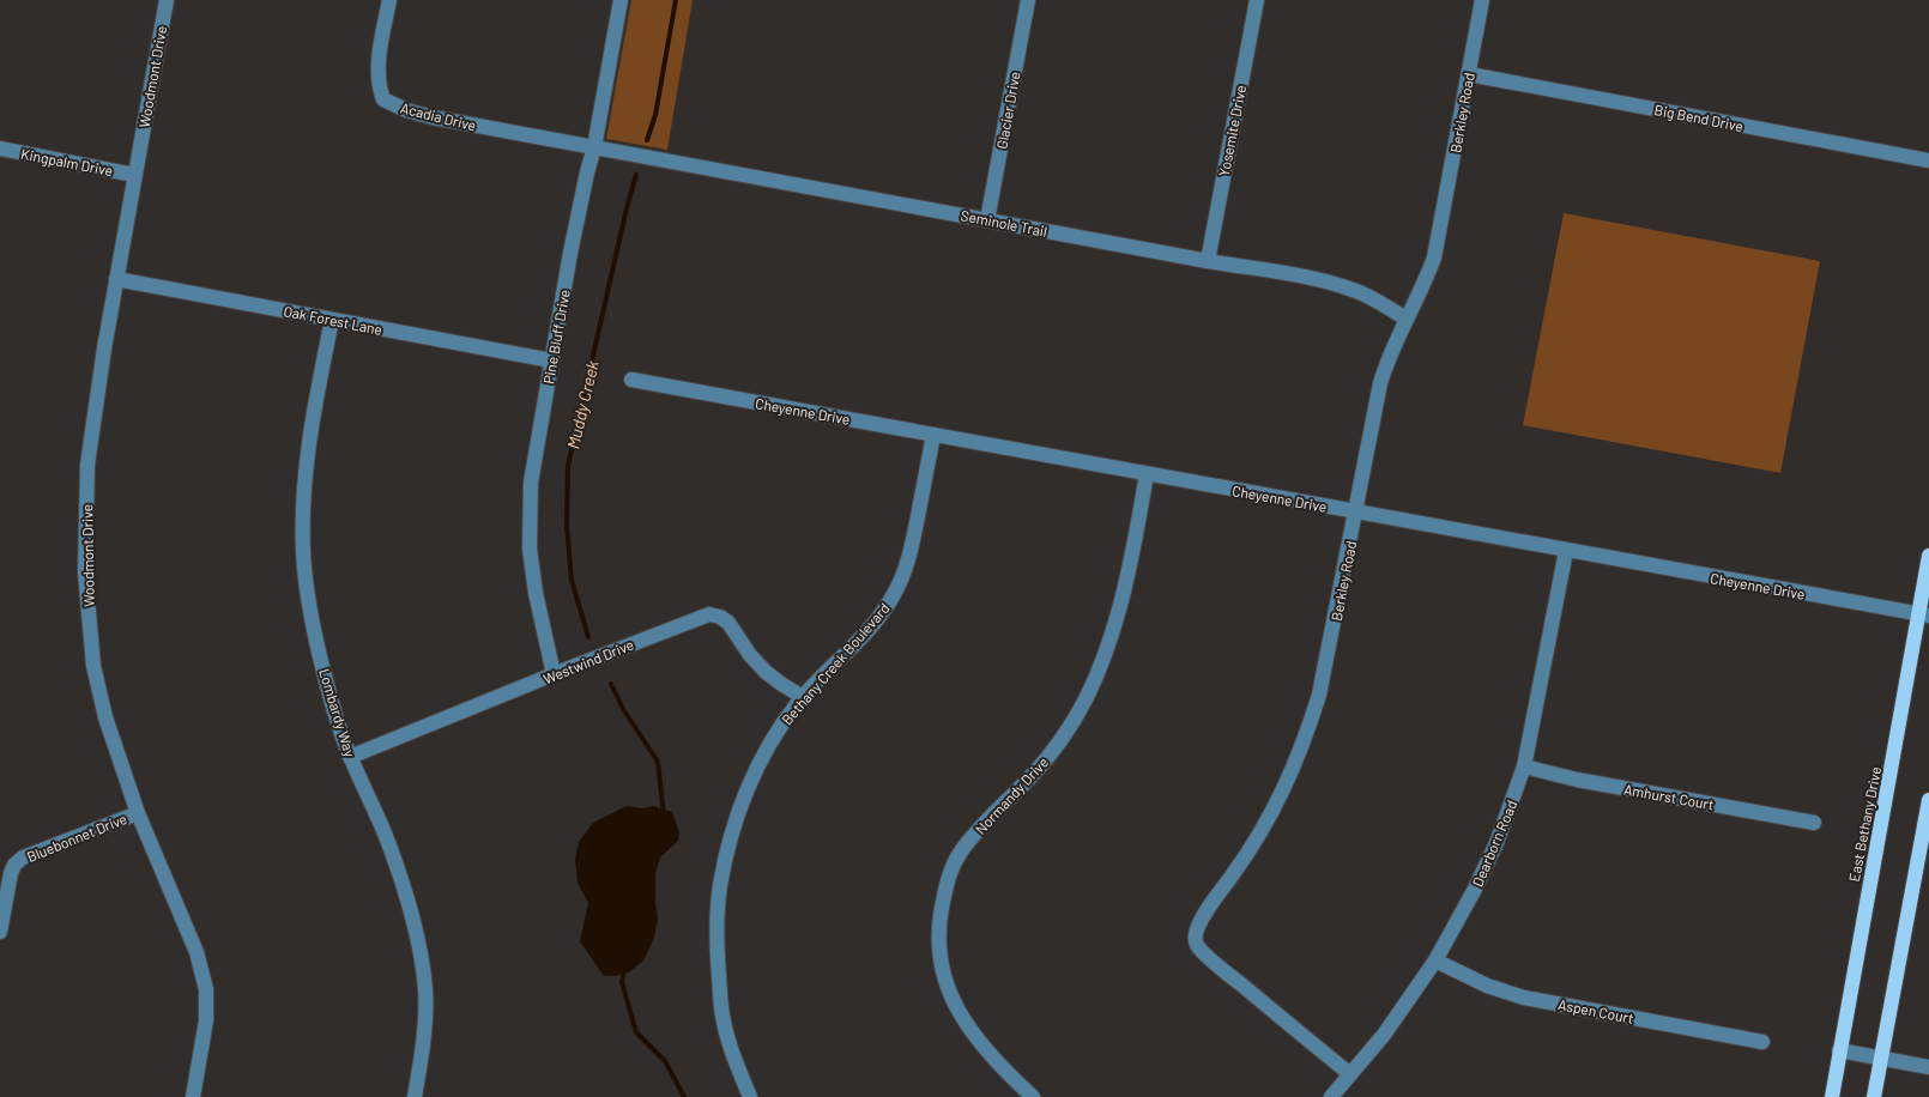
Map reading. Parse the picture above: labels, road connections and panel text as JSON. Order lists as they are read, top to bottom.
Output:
{
  "streets": {
    "main road": ["East Bethany Drive"],
    "street": [
      "Woodmont Drive",
      "Glacier Drive",
      "Berkley Road",
      "Acadia Drive",
      "Big Bend Drive",
      "Yosemite Drive",
      "Kingpalm Drive",
      "Seminole Trail",
      "Oak Forest Lane",
      "Pine Bluff Drive",
      "Cheyenne Drive",
      "Westwind Drive",
      "Bethany Creek Boulevard",
      "Lombardy Way",
      "Normandy Drive",
      "Amhurst Court",
      "Bluebonnet Drive",
      "Dearborn Road",
      "Aspen Court"
    ]
  },
  "crossings": [
    ["Woodmont Drive", "Kingpalm Drive"],
    ["Woodmont Drive", "Oak Forest Lane"],
    ["Woodmont Drive", "Bluebonnet Drive"],
    ["Glacier Drive", "Seminole Trail"],
    ["Berkley Road", "Big Bend Drive"],
    ["Berkley Road", "Seminole Trail"],
    ["Berkley Road", "Cheyenne Drive"],
    ["Berkley Road", "Dearborn Road"],
    ["Acadia Drive", "Seminole Trail"],
    ["Acadia Drive", "Pine Bluff Drive"],
    ["Yosemite Drive", "Seminole Trail"],
    ["Seminole Trail", "Pine Bluff Drive"],
    ["Oak Forest Lane", "Pine Bluff Drive"],
    ["Oak Forest Lane", "Lombardy Way"],
    ["Pine Bluff Drive", "Westwind Drive"],
    ["Cheyenne Drive", "Bethany Creek Boulevard"],
    ["Cheyenne Drive", "Normandy Drive"],
    ["Cheyenne Drive", "East Bethany Drive"],
    ["Cheyenne Drive", "Dearborn Road"],
    ["Westwind Drive", "Bethany Creek Boulevard"],
    ["Westwind Drive", "Lombardy Way"],
    ["Amhurst Court", "Dearborn Road"],
    ["Dearborn Road", "Aspen Court"]
  ],
  "water": ["Muddy Creek"]
}
